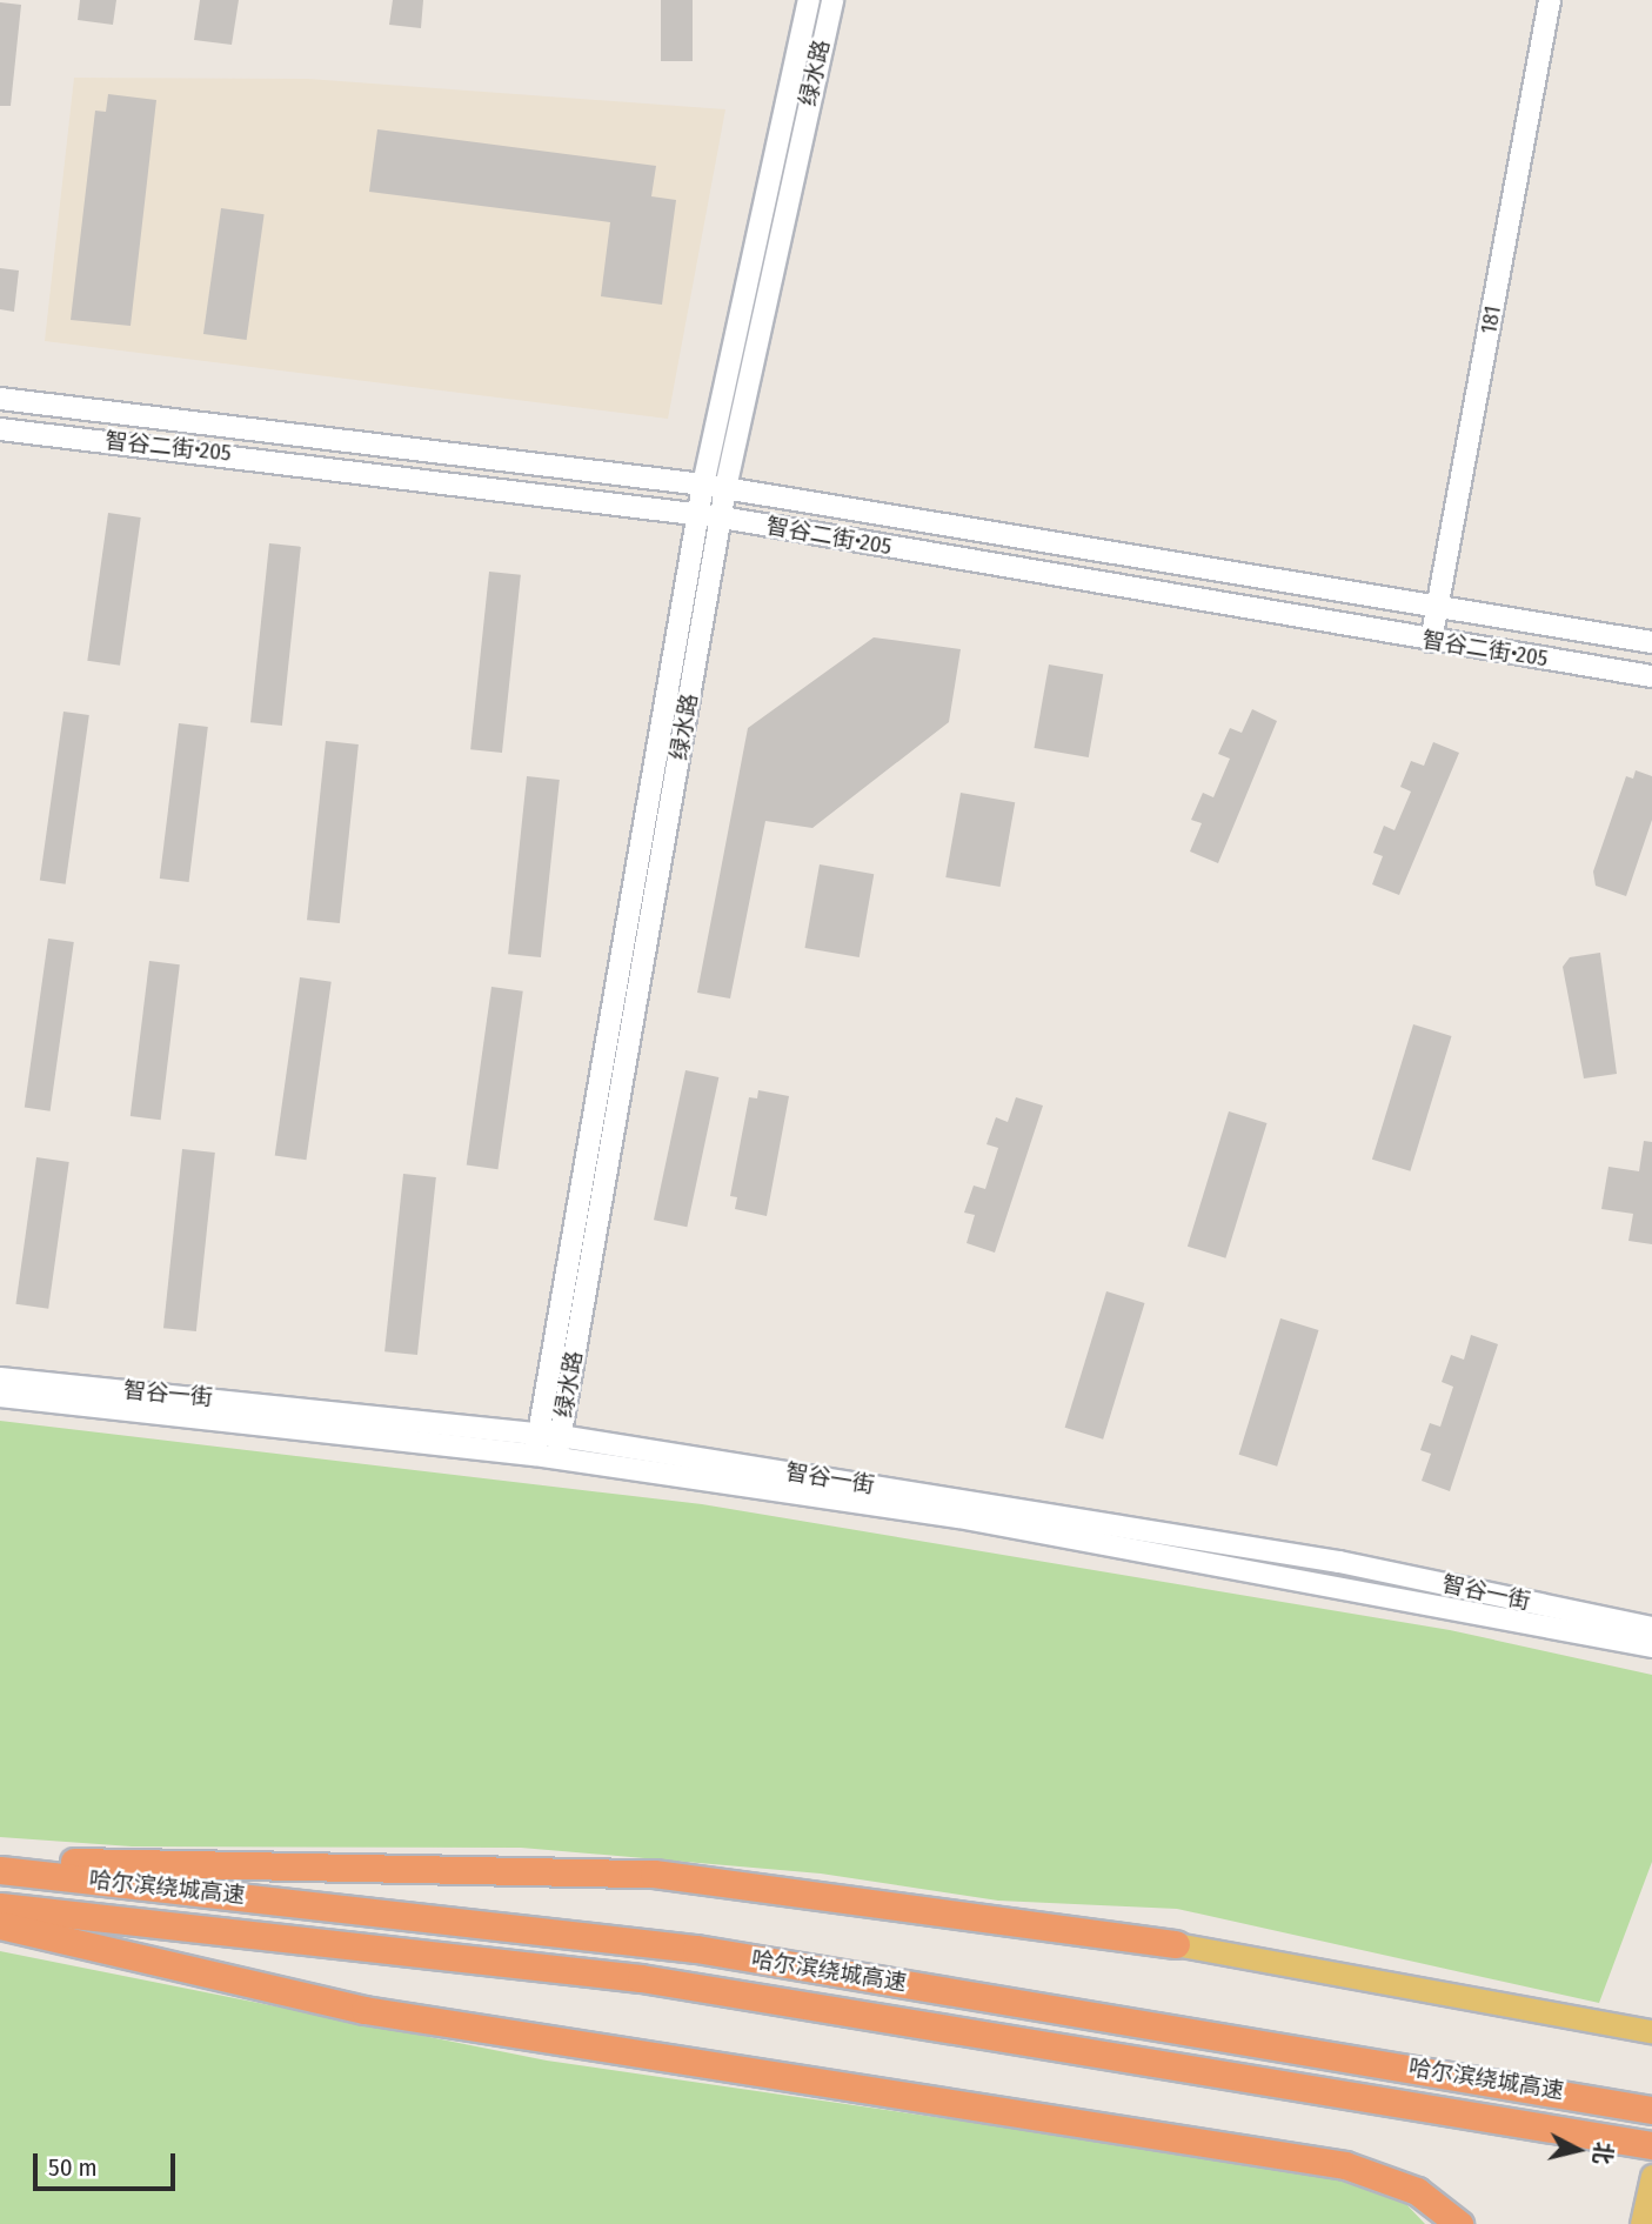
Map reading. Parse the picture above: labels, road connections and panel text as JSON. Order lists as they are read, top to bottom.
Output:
{
  "streets": {
    "highway": ["哈尔滨绕城高速"],
    "main road": [
      "绿水路",
      "181",
      "智谷二街•205",
      "智谷一街"
    ]
  },
  "crossings": [
    ["绿水路", "智谷二街•205"],
    ["绿水路", "智谷一街"],
    ["181", "智谷二街•205"]
  ],
  "scale_bar": "50 m",
  "north": "right"
}
